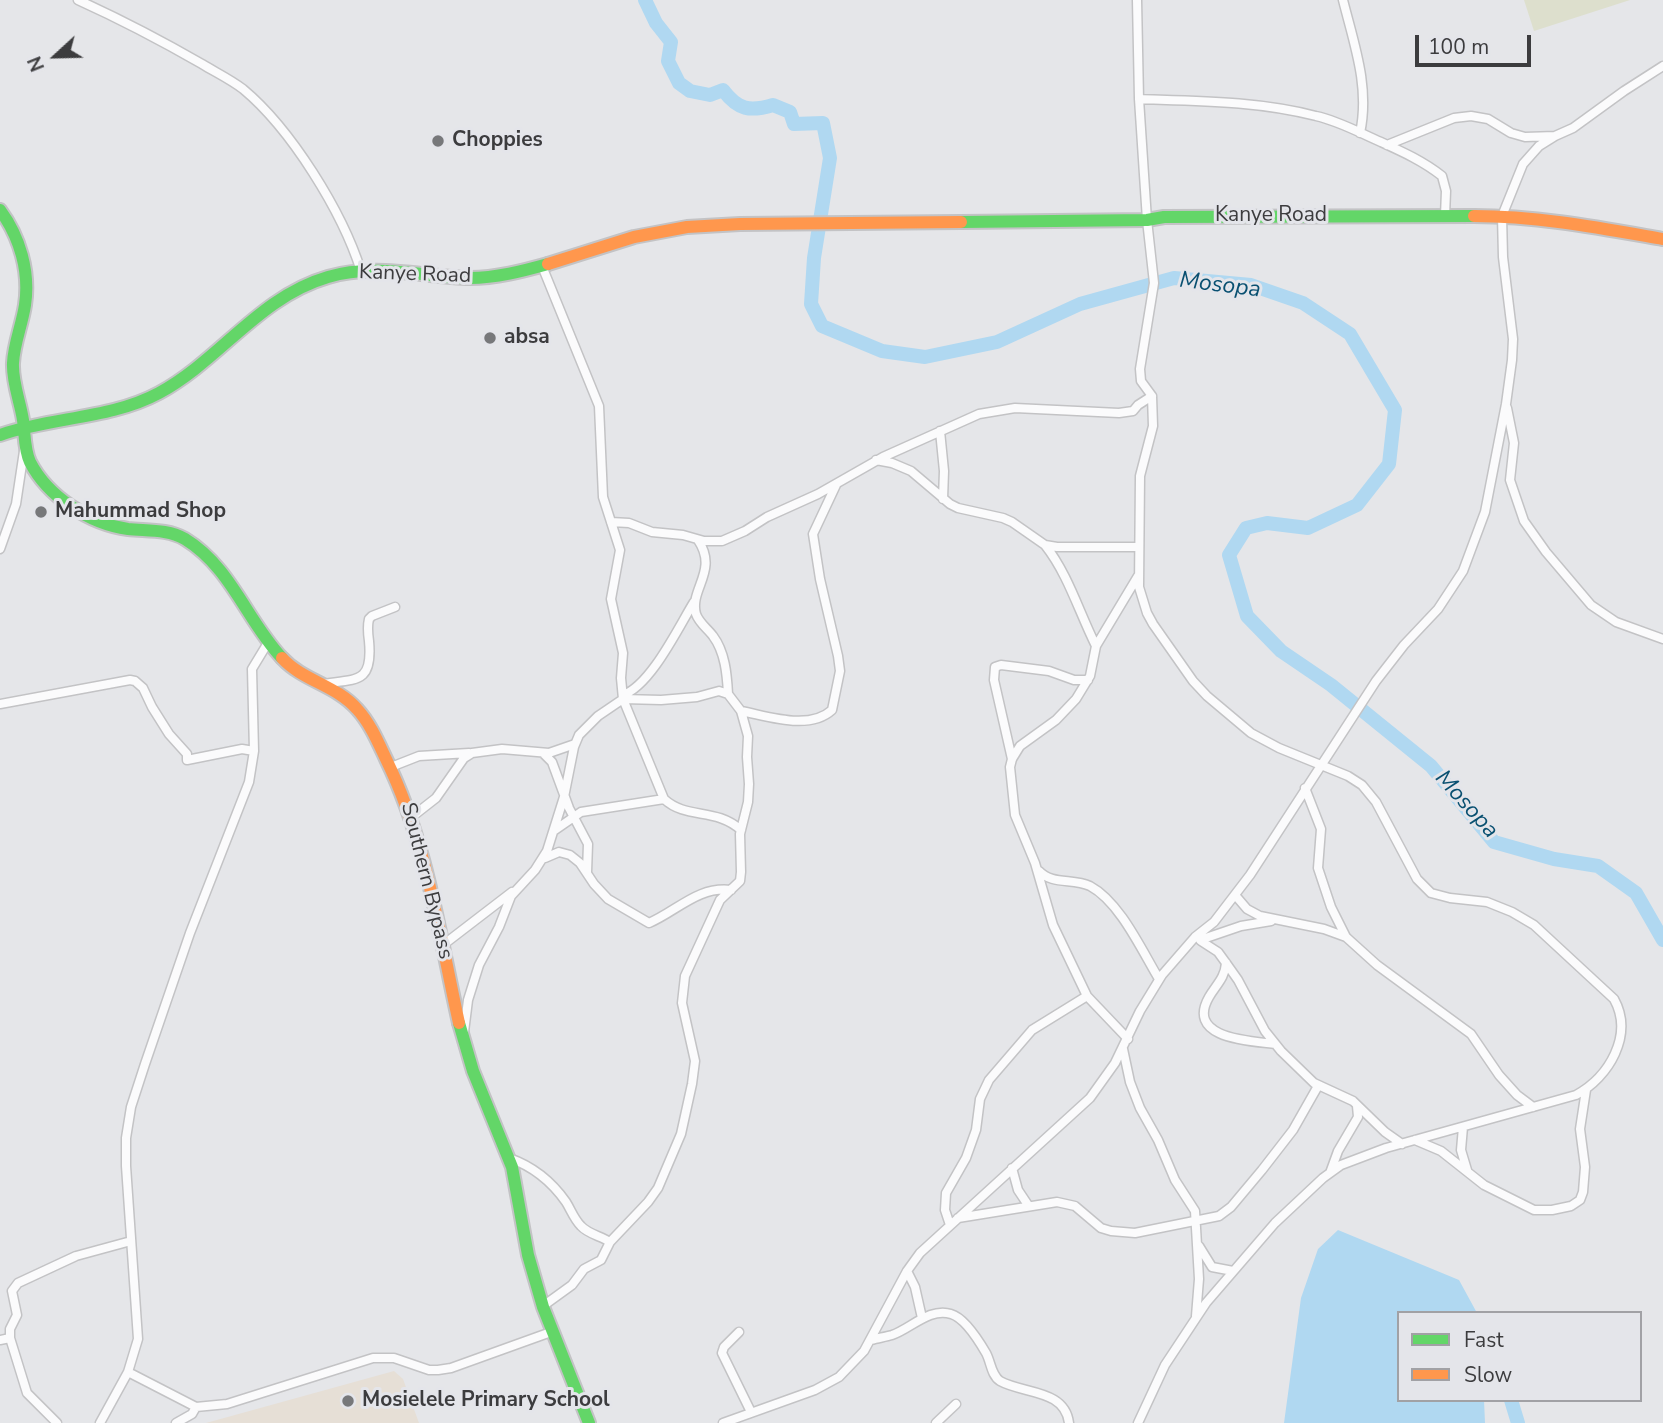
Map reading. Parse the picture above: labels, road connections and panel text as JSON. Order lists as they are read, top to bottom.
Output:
{
  "streets": {
    "main road": ["Kanye Road", "Southern Bypass"]
  },
  "crossings": [
    ["Kanye Road", "Southern Bypass"]
  ],
  "water": ["Mosopa"],
  "places": [
    "Choppies",
    "absa",
    "Mahummad Shop",
    "Mosielele Primary School"
  ],
  "legend": ["Fast", "Slow"],
  "scale_bar": "100 m",
  "north": "left"
}
